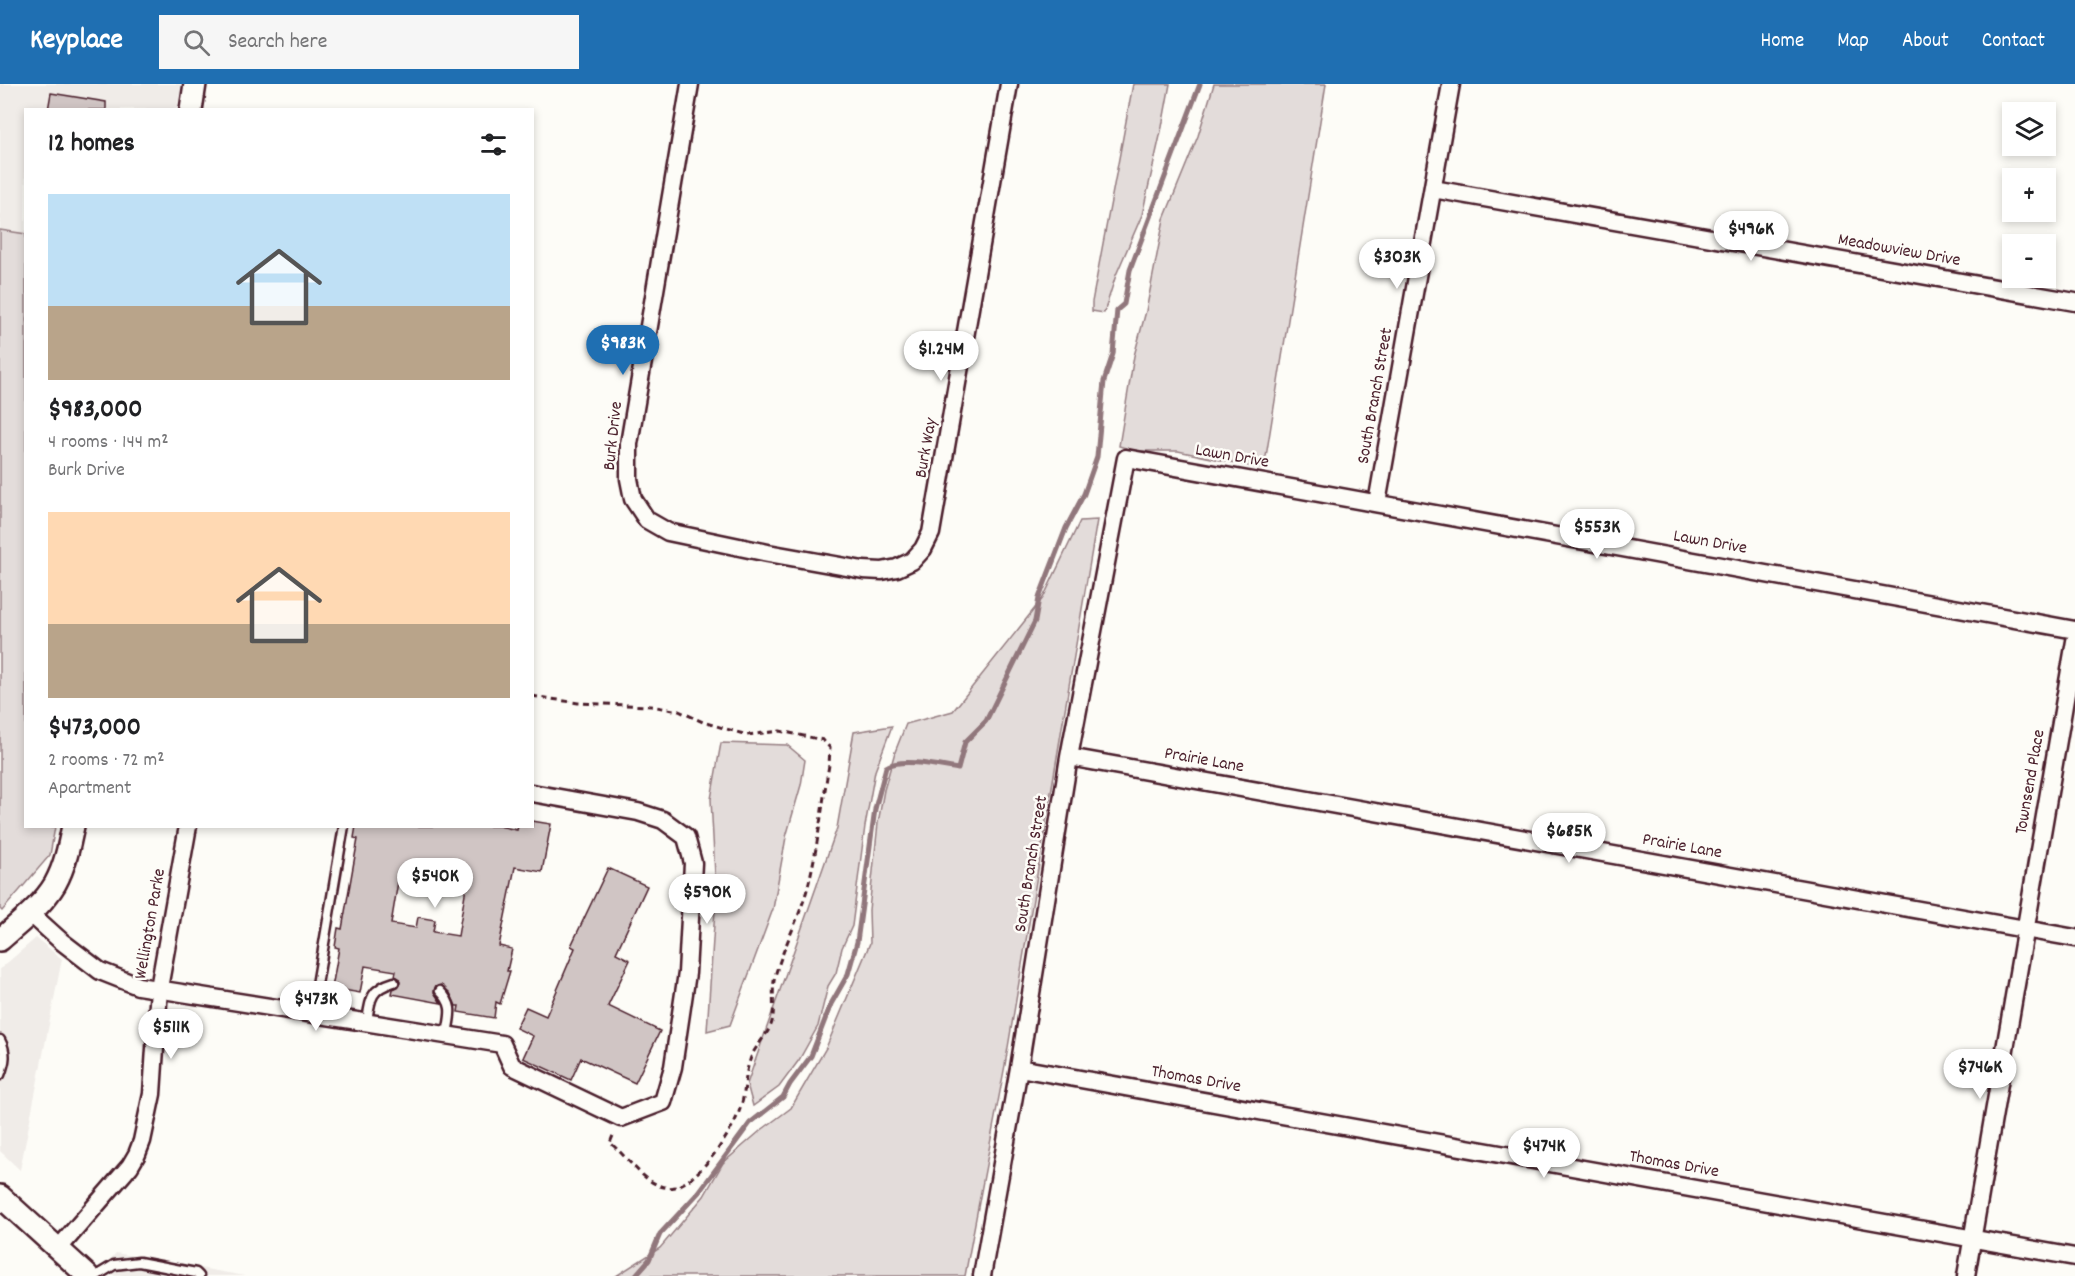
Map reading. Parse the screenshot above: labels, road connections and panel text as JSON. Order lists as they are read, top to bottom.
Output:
{
  "streets": {
    "street": [
      "Meadowview Drive",
      "South Branch Street",
      "Burk Drive",
      "Burk Way",
      "Lawn Drive",
      "Prairie Lane",
      "Townsend Place",
      "Wellington Parke",
      "Thomas Drive"
    ]
  },
  "crossings": [
    ["Meadowview Drive", "South Branch Street"],
    ["South Branch Street", "Lawn Drive"],
    ["South Branch Street", "Prairie Lane"],
    ["South Branch Street", "Thomas Drive"],
    ["Burk Drive", "Burk Way"],
    ["Prairie Lane", "Townsend Place"],
    ["Townsend Place", "Thomas Drive"]
  ],
  "page": {
    "header": "Keyplace",
    "search": "Search here",
    "nav": [
      "Home",
      "Map",
      "About",
      "Contact"
    ],
    "map_buttons": ["+", "−"],
    "heading": "12 homes",
    "list": [
      {
        "name": "$983,000",
        "note": "4 rooms · 144 m² · Burk Drive"
      },
      {
        "name": "$473,000",
        "note": "2 rooms · 72 m² · Apartment"
      }
    ],
    "price": [
      "$496K",
      "$303K",
      "$983K",
      "$1.24M",
      "$553K",
      "$685K",
      "$540K",
      "$590K",
      "$473K",
      "$511K",
      "$746K",
      "$474K"
    ]
  }
}
